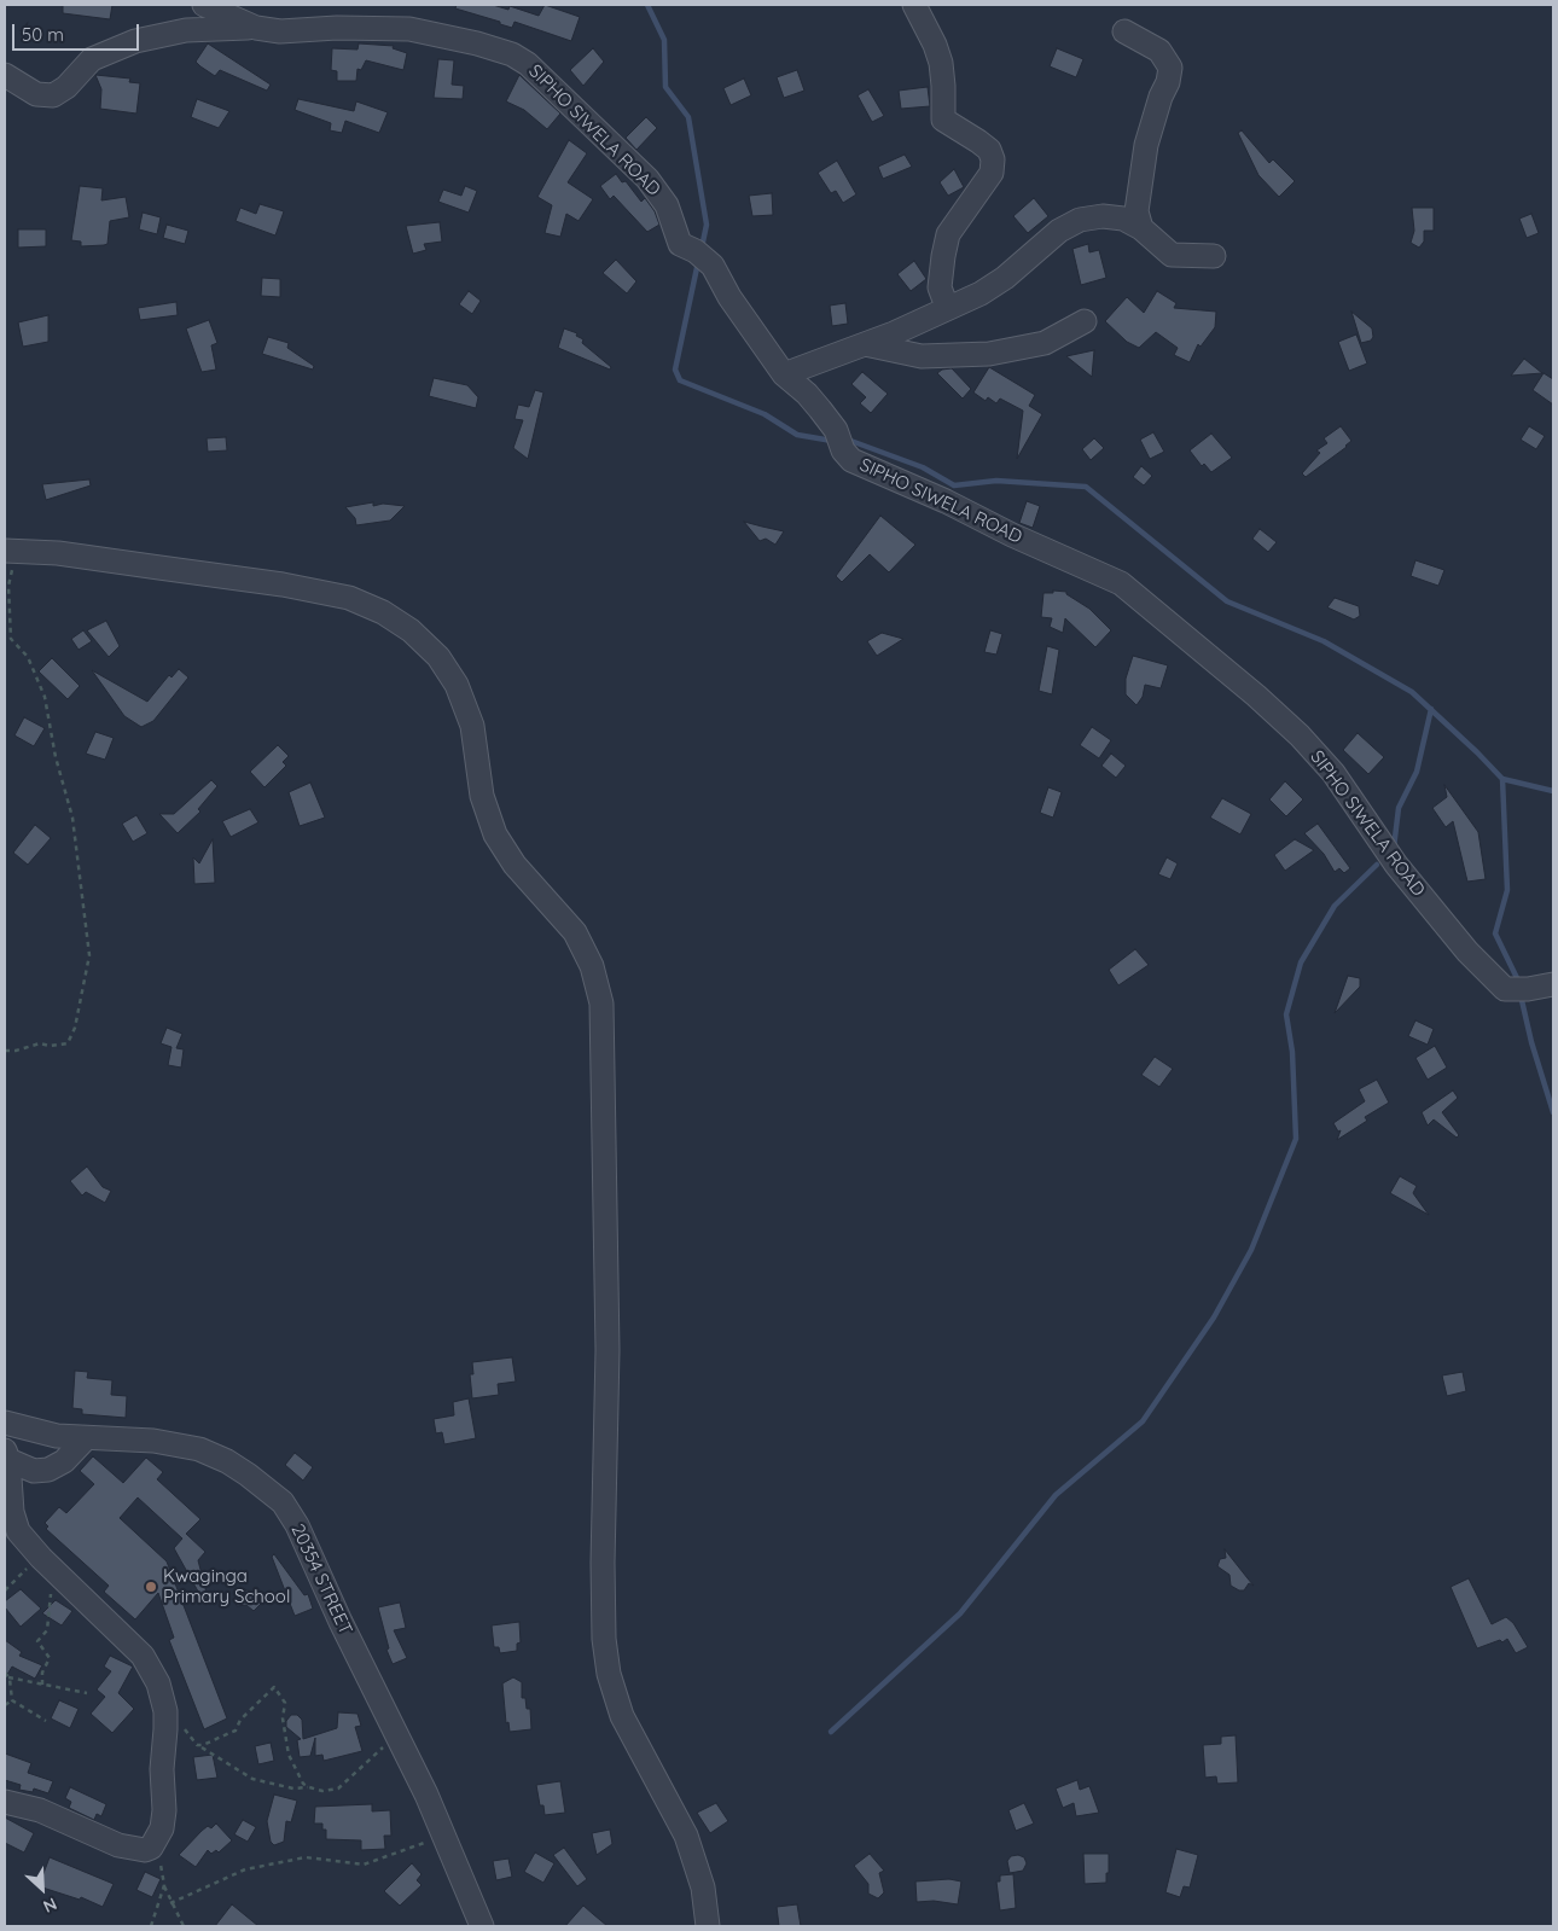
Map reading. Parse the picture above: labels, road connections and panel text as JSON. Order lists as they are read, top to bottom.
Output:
{
  "streets": {
    "street": ["SIPHO SIWELA ROAD", "20354 STREET"]
  },
  "places": ["Kwaginga Primary School"],
  "scale_bar": "50 m",
  "north": "bottom right"
}
